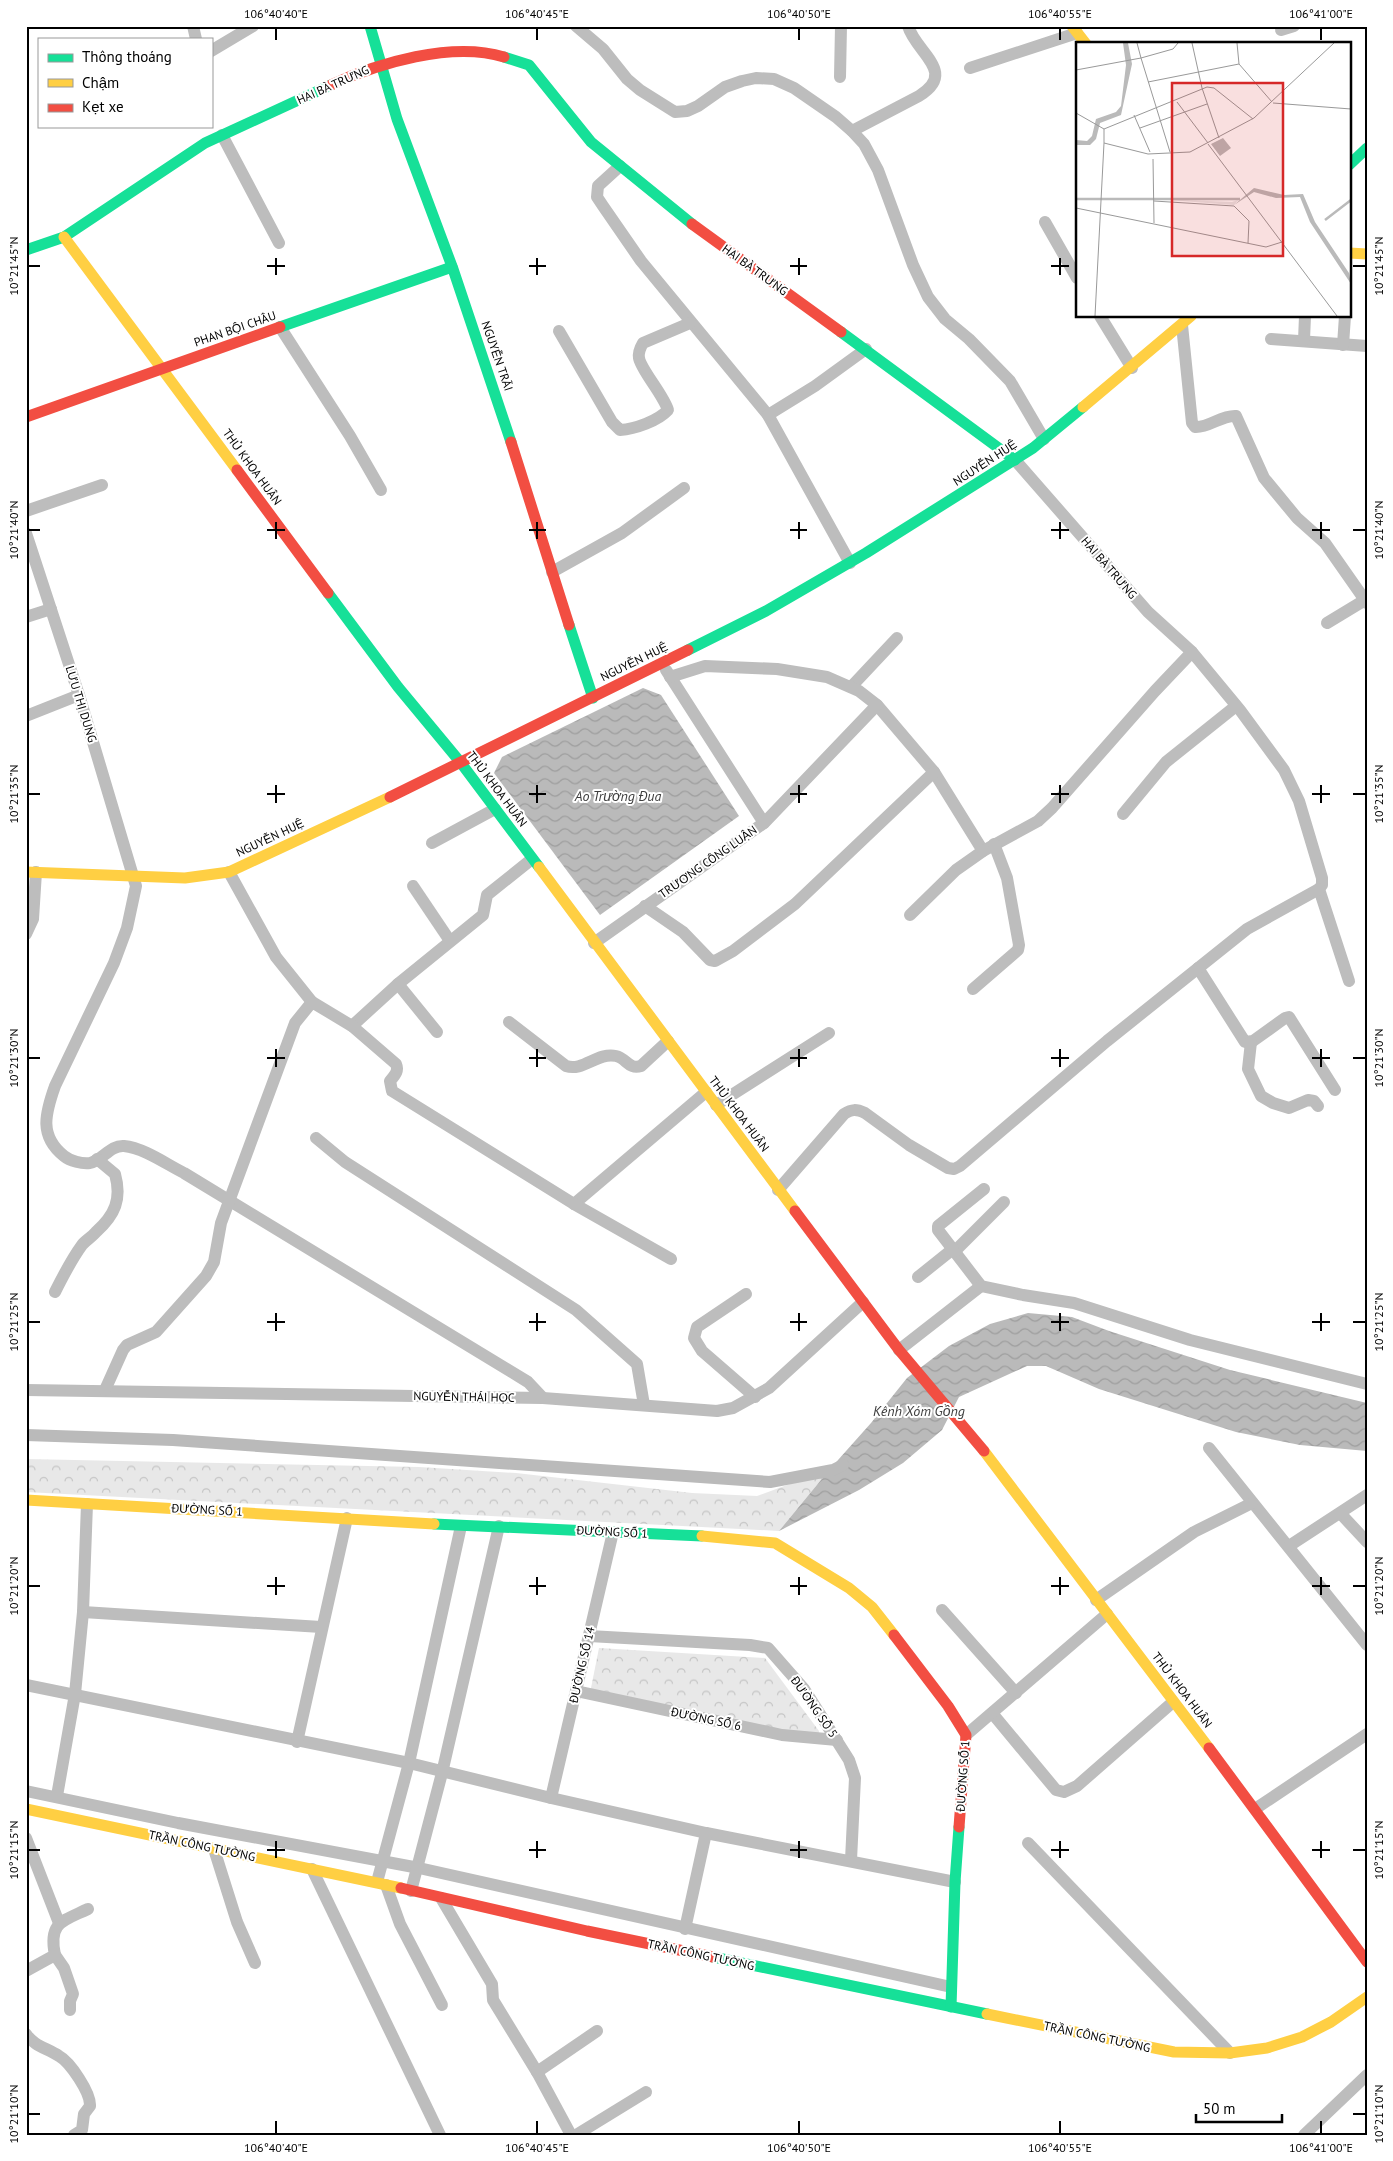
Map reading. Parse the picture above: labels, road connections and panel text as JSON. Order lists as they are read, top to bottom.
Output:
{
  "streets": {
    "main road": [
      "HAI BÀ TRƯNG",
      "PHAN BỘI CHÂU",
      "NGUYỄN TRÃI",
      "NGUYỄN HUỆ",
      "THỦ KHOA HUÂN",
      "ĐƯỜNG SỐ 1",
      "TRẦN CÔNG TƯỜNG"
    ],
    "street": [
      "LƯU THỊ DUNG",
      "TRƯƠNG CÔNG LUẬN",
      "NGUYỄN THÁI HỌC",
      "ĐƯỜNG SỐ 14",
      "ĐƯỜNG SỐ 5",
      "ĐƯỜNG SỐ 6"
    ]
  },
  "crossings": [
    ["HAI BÀ TRƯNG", "NGUYỄN TRÃI"],
    ["HAI BÀ TRƯNG", "NGUYỄN HUỆ"],
    ["HAI BÀ TRƯNG", "THỦ KHOA HUÂN"],
    ["PHAN BỘI CHÂU", "NGUYỄN TRÃI"],
    ["PHAN BỘI CHÂU", "THỦ KHOA HUÂN"],
    ["NGUYỄN TRÃI", "NGUYỄN HUỆ"],
    ["NGUYỄN HUỆ", "THỦ KHOA HUÂN"],
    ["NGUYỄN HUỆ", "LƯU THỊ DUNG"],
    ["NGUYỄN HUỆ", "TRƯƠNG CÔNG LUẬN"],
    ["THỦ KHOA HUÂN", "TRƯƠNG CÔNG LUẬN"],
    ["THỦ KHOA HUÂN", "NGUYỄN THÁI HỌC"],
    ["ĐƯỜNG SỐ 1", "ĐƯỜNG SỐ 14"],
    ["ĐƯỜNG SỐ 1", "TRẦN CÔNG TƯỜNG"],
    ["ĐƯỜNG SỐ 14", "ĐƯỜNG SỐ 5"],
    ["ĐƯỜNG SỐ 14", "ĐƯỜNG SỐ 6"],
    ["ĐƯỜNG SỐ 5", "ĐƯỜNG SỐ 6"]
  ],
  "water": ["Ao Trường Đua", "Kênh Xóm Gồng"],
  "legend": ["Thông thoáng", "Chậm", "Kẹt xe"],
  "scale_bar": "50 m",
  "coordinates": [
    "106°40'40\"E",
    "106°40'45\"E",
    "106°40'50\"E",
    "106°40'55\"E",
    "106°41'00\"E",
    "10°21'45\"N",
    "10°21'40\"N",
    "10°21'35\"N",
    "10°21'30\"N",
    "10°21'25\"N",
    "10°21'20\"N",
    "10°21'15\"N",
    "10°21'10\"N"
  ]
}
